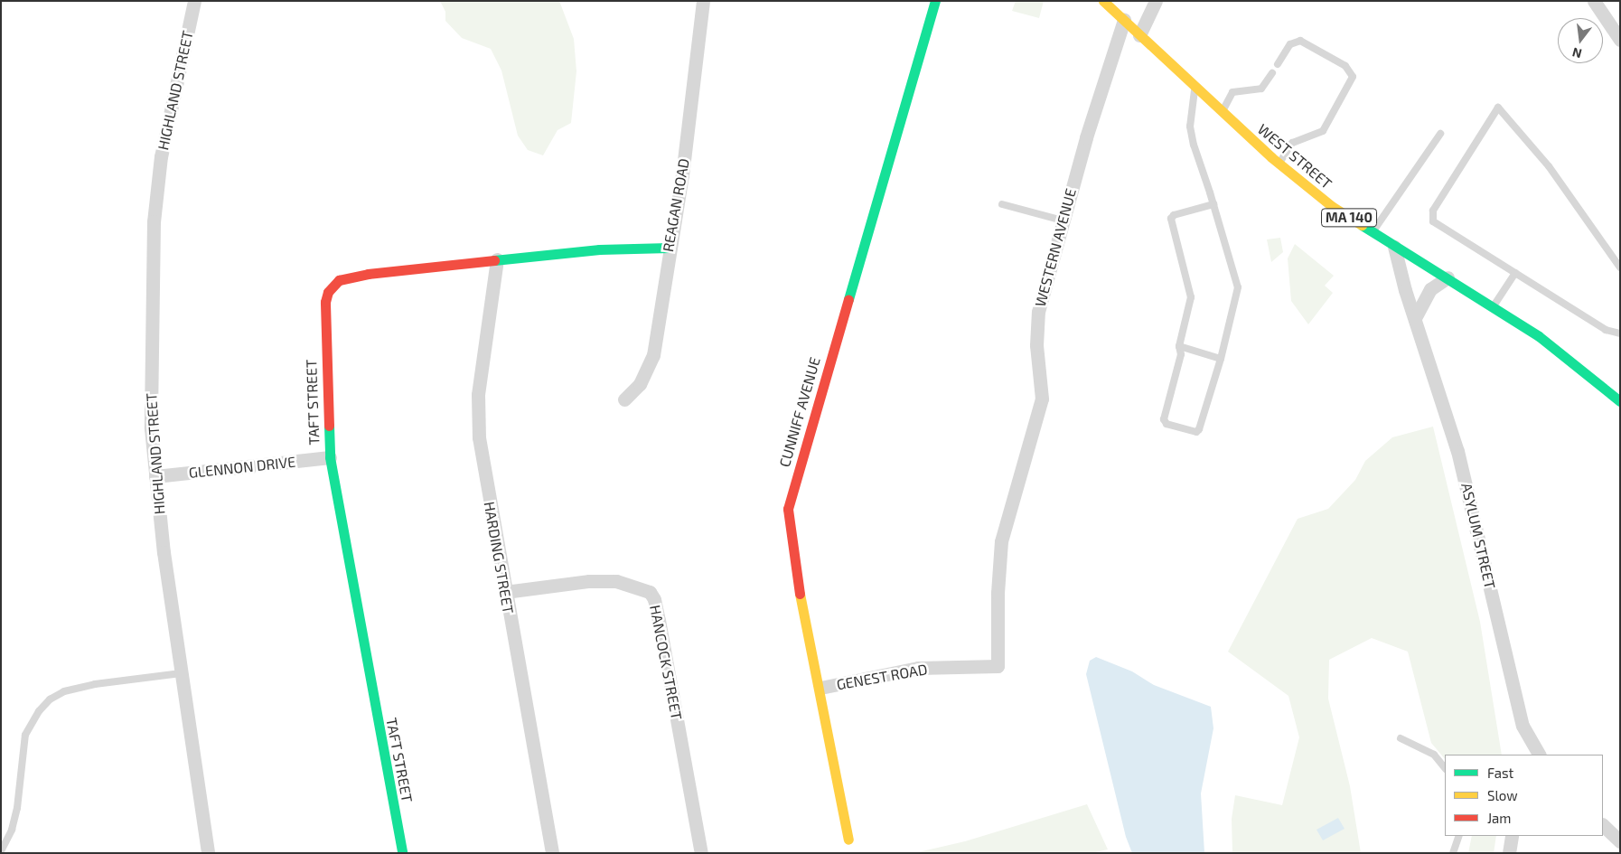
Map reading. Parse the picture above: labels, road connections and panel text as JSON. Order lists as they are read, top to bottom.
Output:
{
  "streets": {
    "street": [
      "HIGHLAND STREET",
      "WEST STREET",
      "REAGAN ROAD",
      "MA 140",
      "WESTERN AVENUE",
      "TAFT STREET",
      "CUNNIFF AVENUE",
      "GLENNON DRIVE",
      "ASYLUM STREET",
      "HARDING STREET",
      "HANCOCK STREET",
      "GENEST ROAD"
    ]
  },
  "crossings": [
    ["HIGHLAND STREET", "GLENNON DRIVE"],
    ["WEST STREET", "WESTERN AVENUE"],
    ["WEST STREET", "ASYLUM STREET"],
    ["REAGAN ROAD", "TAFT STREET"],
    ["WESTERN AVENUE", "GENEST ROAD"],
    ["TAFT STREET", "GLENNON DRIVE"],
    ["TAFT STREET", "HARDING STREET"],
    ["CUNNIFF AVENUE", "GENEST ROAD"],
    ["HARDING STREET", "HANCOCK STREET"]
  ],
  "legend": ["Fast", "Slow", "Jam"],
  "north": "bottom"
}
